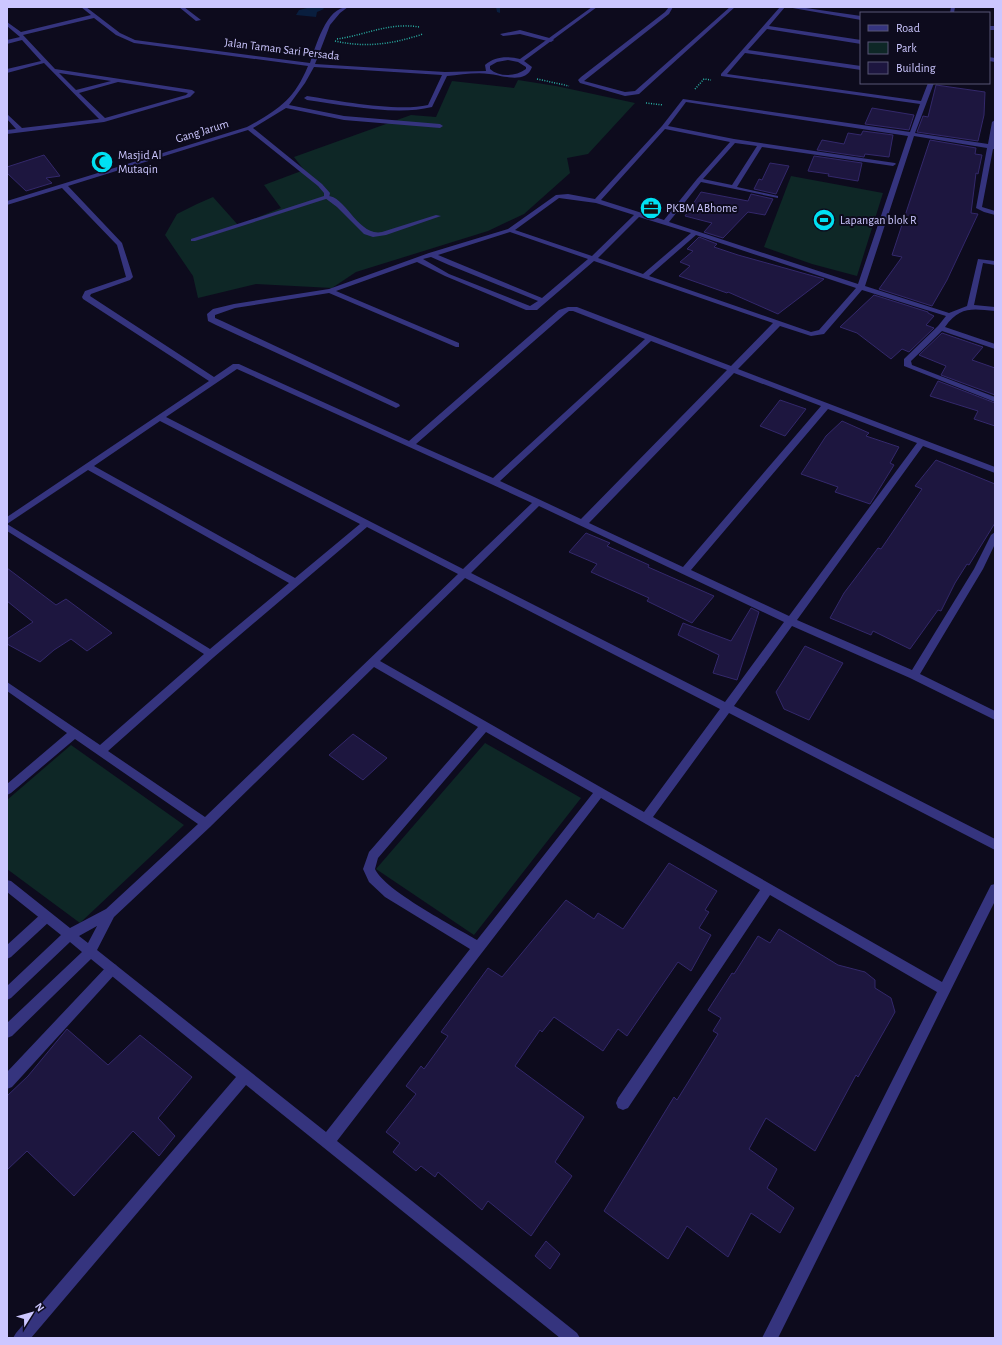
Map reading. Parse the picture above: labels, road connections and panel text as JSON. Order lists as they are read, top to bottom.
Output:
{
  "streets": {
    "street": ["Jalan Taman Sari Persada", "Gang Jarum"]
  },
  "crossings": [
    ["Jalan Taman Sari Persada", "Gang Jarum"]
  ],
  "places": {
    "mosque": ["Masjid Al Mutaqin"],
    "office": ["PKBM ABhome"],
    "sports": ["Lapangan blok R"]
  },
  "legend": ["Road", "Park", "Building"],
  "north": "top right"
}
